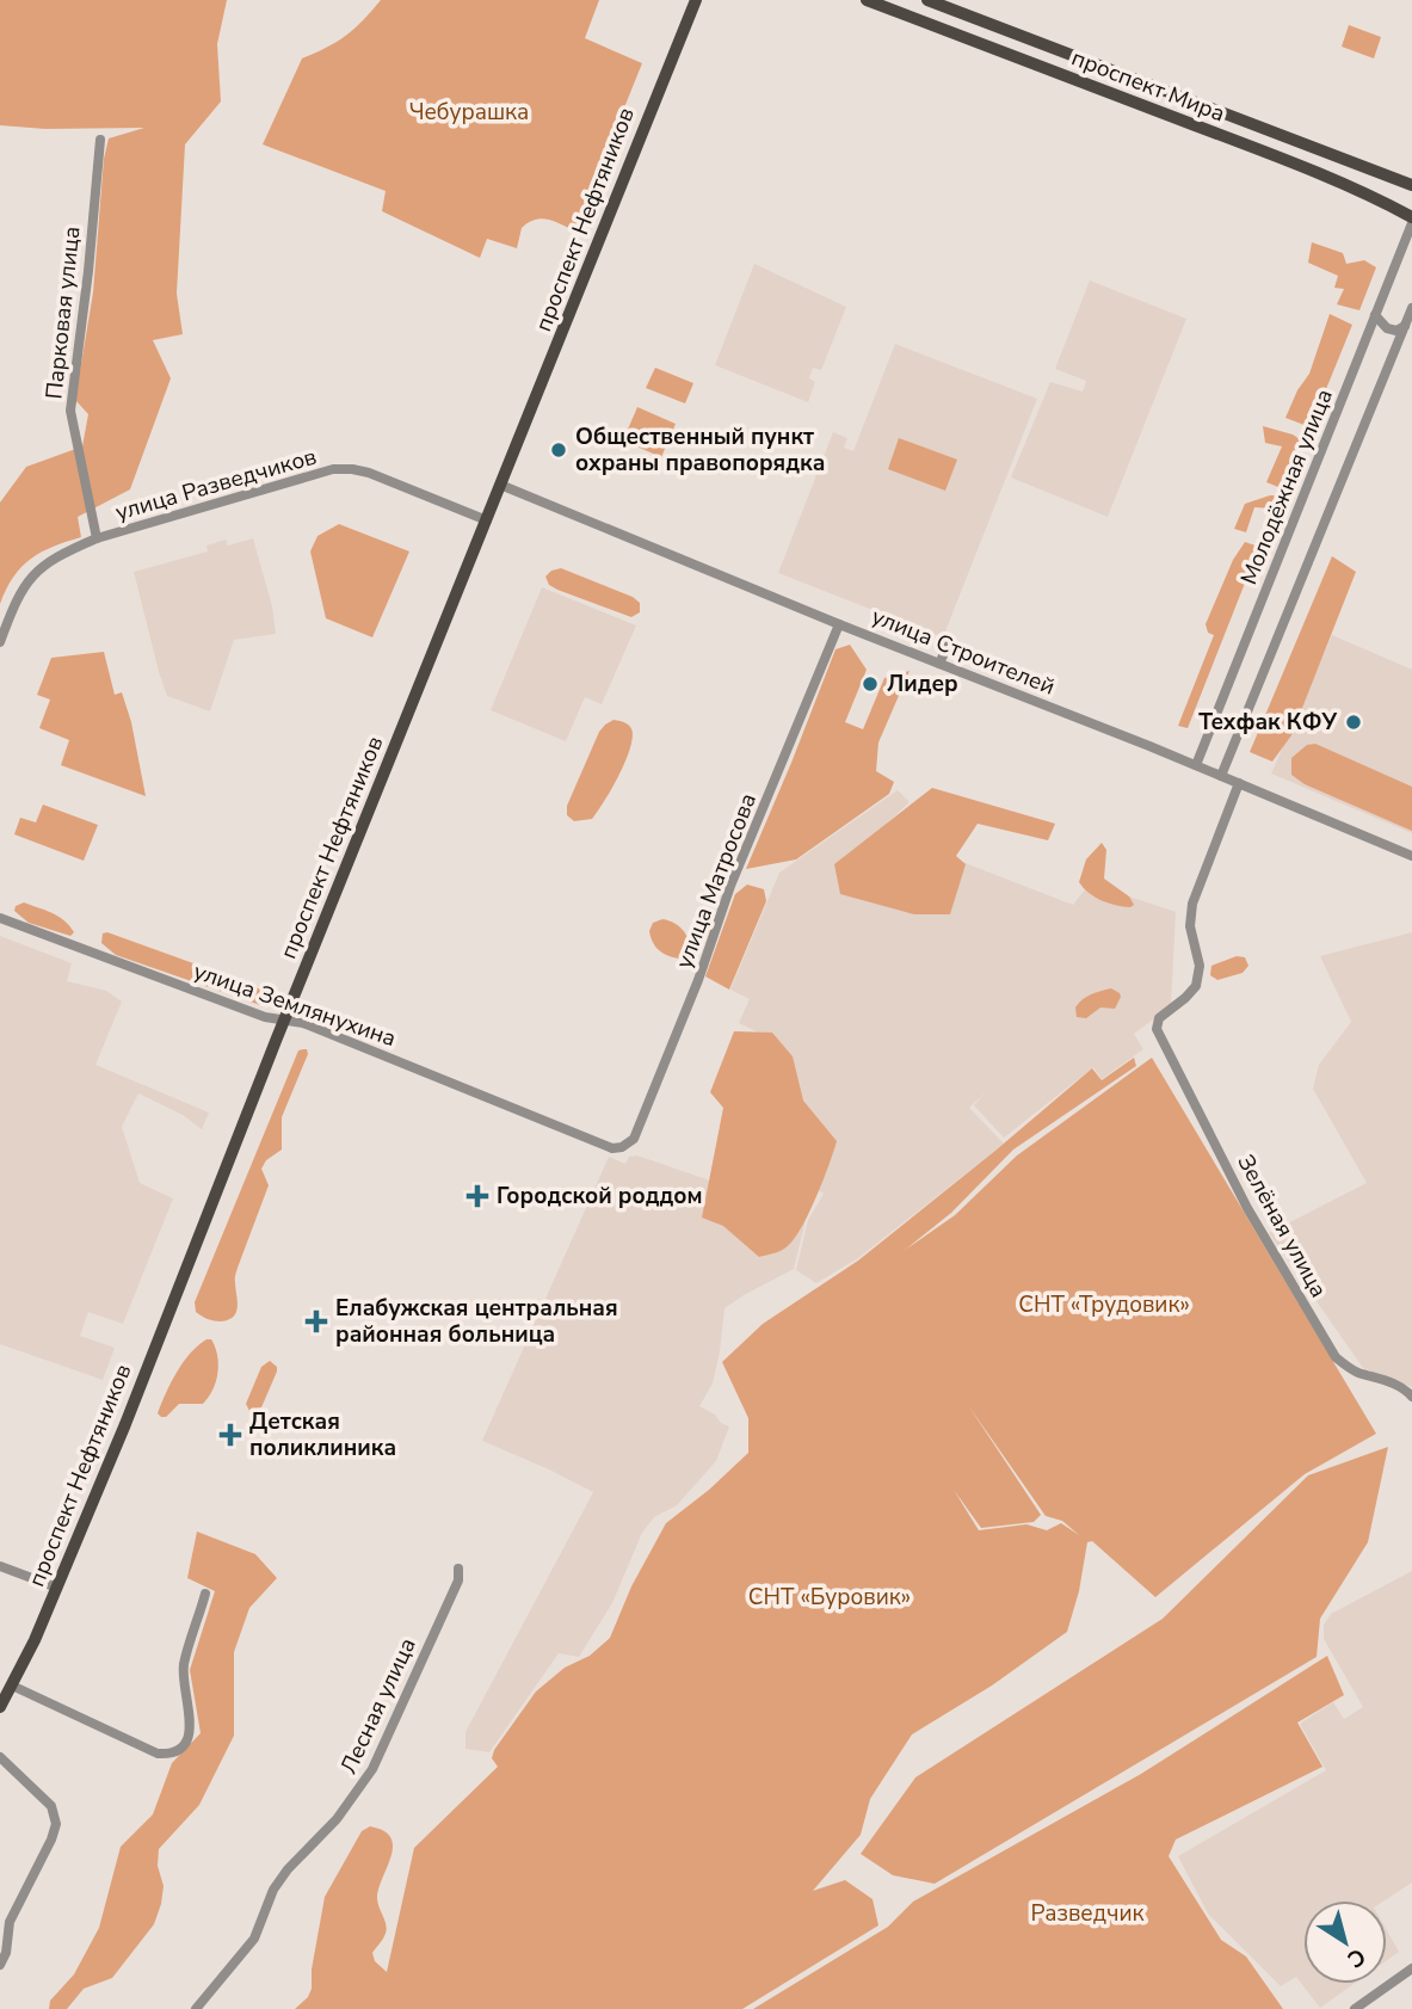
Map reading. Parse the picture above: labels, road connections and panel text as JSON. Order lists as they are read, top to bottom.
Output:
{
  "streets": {
    "main road": ["проспект Мира", "проспект Нефтяников"],
    "street": [
      "Парковая улица",
      "улица Разведчиков",
      "Молодёжная улица",
      "улица Строителей",
      "улица Матросова",
      "улица Землянухина",
      "Зелёная улица",
      "Лесная улица"
    ]
  },
  "crossings": [
    ["проспект Нефтяников", "улица Разведчиков"],
    ["проспект Нефтяников", "улица Строителей"],
    ["проспект Нефтяников", "улица Землянухина"],
    ["Парковая улица", "улица Разведчиков"],
    ["Молодёжная улица", "улица Строителей"],
    ["улица Строителей", "улица Матросова"],
    ["улица Строителей", "Зелёная улица"],
    ["улица Матросова", "улица Землянухина"]
  ],
  "parks": [
    "Чебурашка",
    "СНТ «Трудовик»",
    "СНТ «Буровик»",
    "Разведчик"
  ],
  "places": {
    "other": ["Общественный пункт охраны правопорядка", "Лидер", "Техфак КФУ"],
    "health": ["Городской роддом", "Елабужская центральная районная больница", "Детская поликлиника"]
  },
  "north": "bottom right"
}
